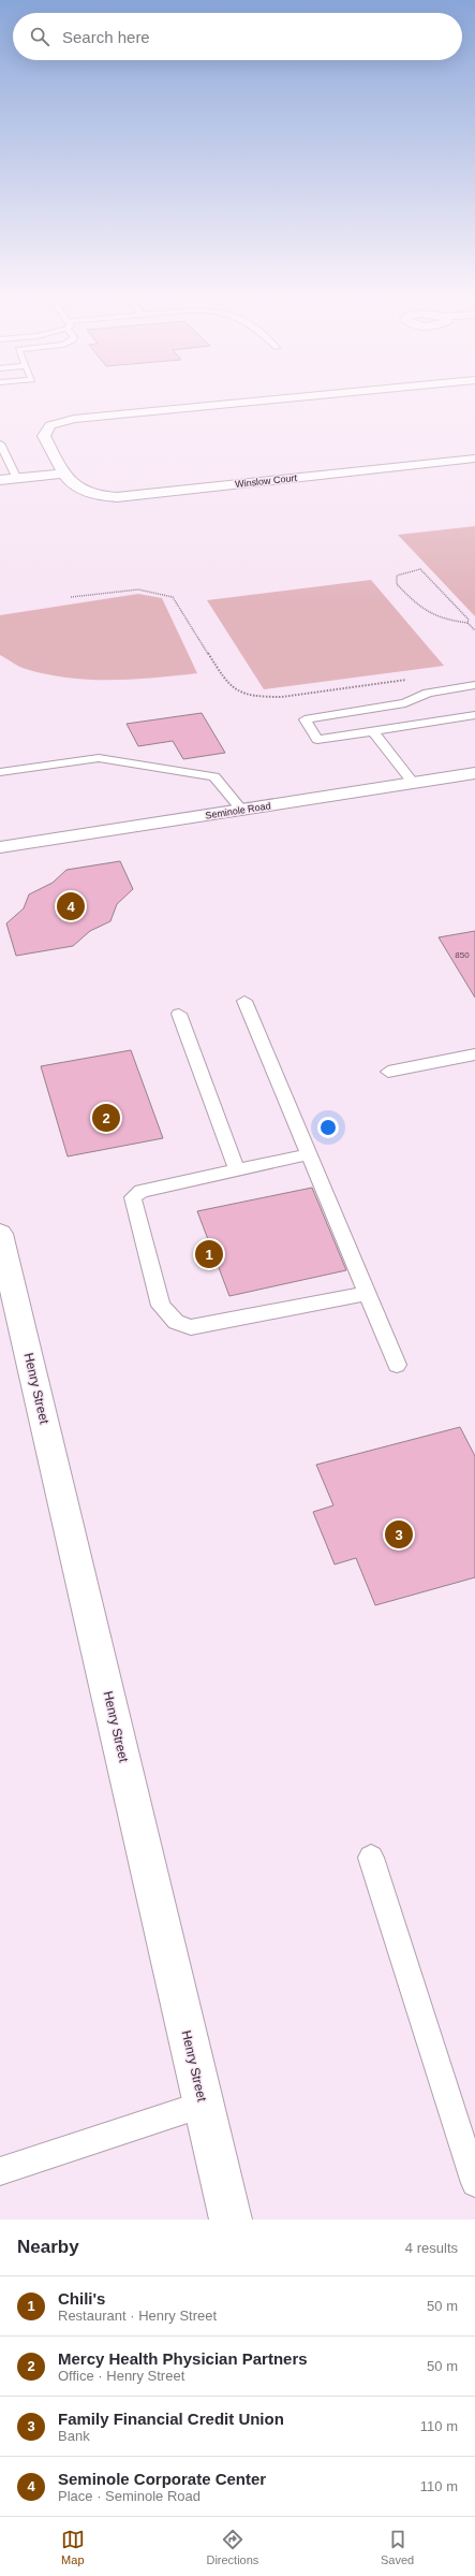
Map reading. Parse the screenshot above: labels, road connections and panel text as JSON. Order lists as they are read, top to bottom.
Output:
{
  "streets": {
    "street": ["Winslow Court", "Seminole Road", "Henry Street"]
  },
  "house_numbers": ["850"],
  "page": {
    "search": "Search here",
    "pins": [
      "4",
      "2",
      "1",
      "3"
    ],
    "heading": ["Nearby", "4 results"],
    "list": [
      {
        "mark": "1",
        "name": "Chili's",
        "note": "Restaurant · Henry Street",
        "value": "50 m"
      },
      {
        "mark": "2",
        "name": "Mercy Health Physician Partners",
        "note": "Office · Henry Street",
        "value": "50 m"
      },
      {
        "mark": "3",
        "name": "Family Financial Credit Union",
        "note": "Bank",
        "value": "110 m"
      },
      {
        "mark": "4",
        "name": "Seminole Corporate Center",
        "note": "Place · Seminole Road",
        "value": "110 m"
      }
    ],
    "nav": ["Map", "Directions", "Saved"]
  }
}
